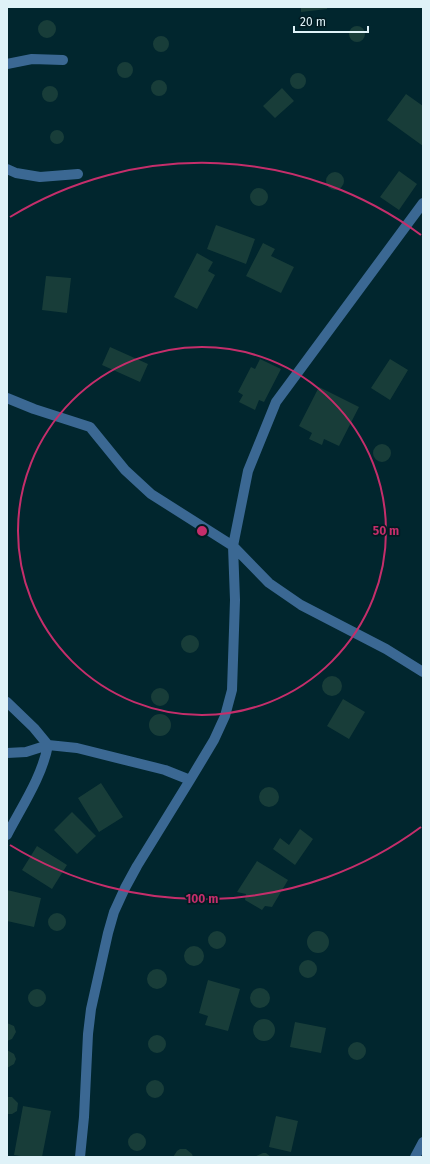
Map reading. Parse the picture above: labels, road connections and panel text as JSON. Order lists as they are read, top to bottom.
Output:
{
  "scale_bar": "20 m",
  "rings": ["50 m", "100 m"]
}
